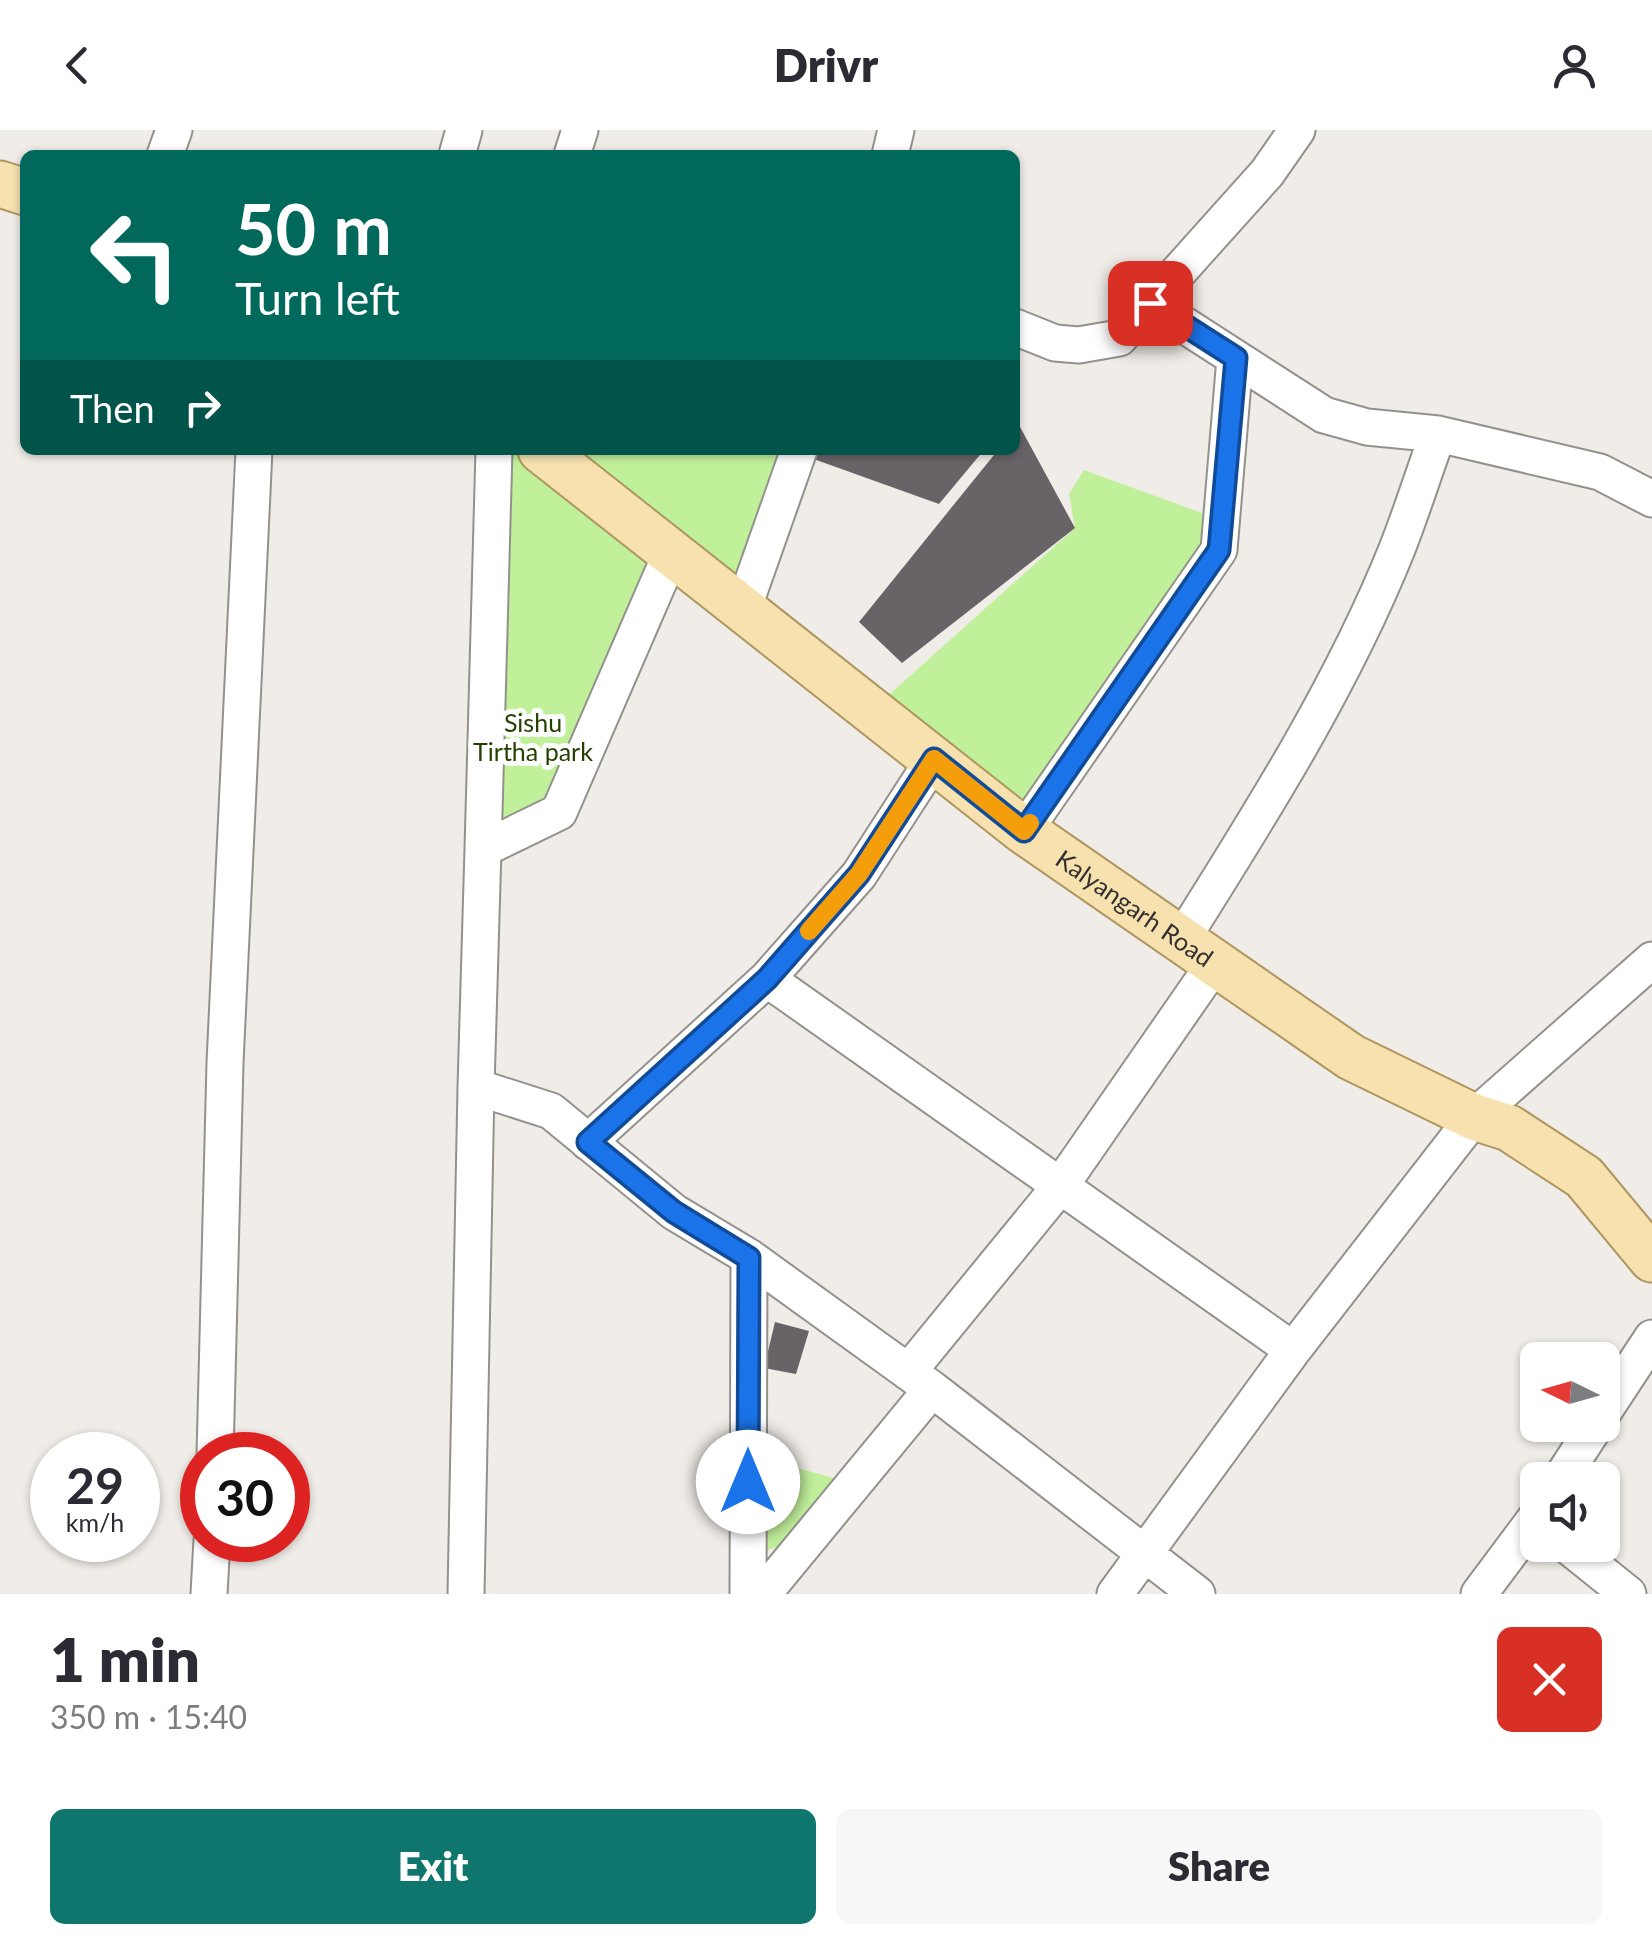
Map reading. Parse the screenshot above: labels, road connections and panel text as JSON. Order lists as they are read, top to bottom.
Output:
{
  "streets": {
    "main road": ["Kalyangarh Road"]
  },
  "parks": ["Sishu Tirtha park"],
  "north": "left",
  "page": {
    "header": "Drivr",
    "turn": ["50 m", "Turn left"],
    "then": "Then",
    "speed": "29 km/h",
    "limit": "30",
    "heading": ["1 min", "350 m · 15:40"],
    "buttons": ["Exit", "Share"]
  }
}
